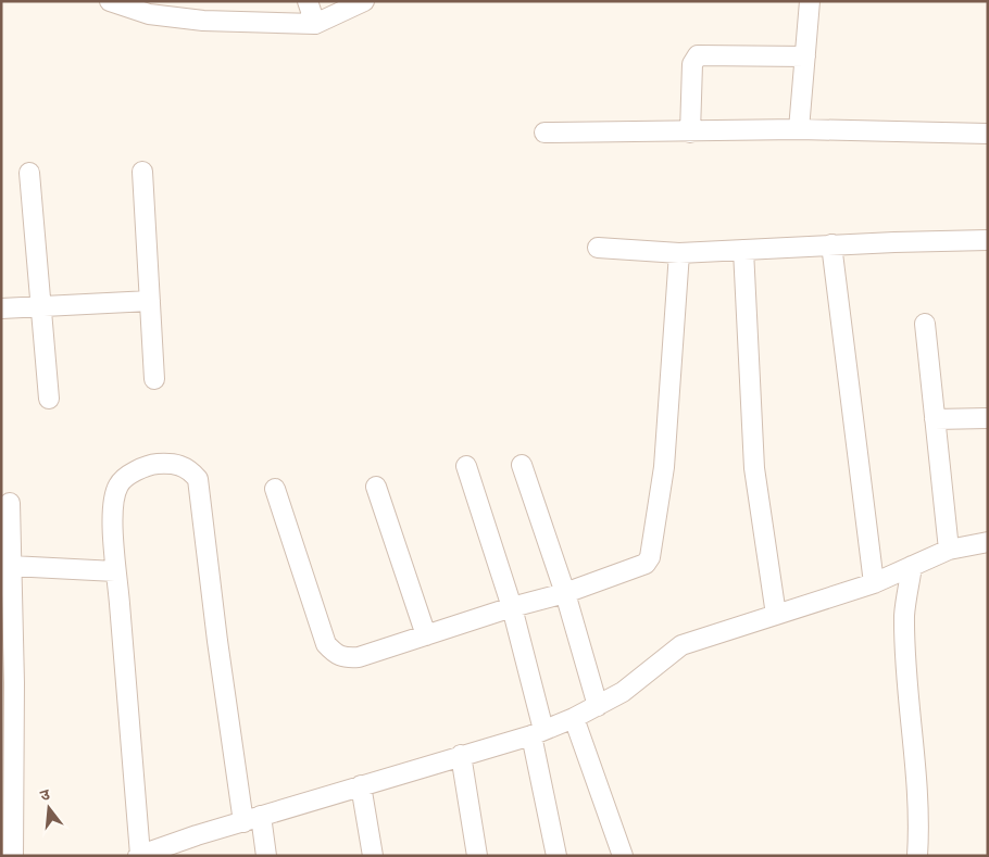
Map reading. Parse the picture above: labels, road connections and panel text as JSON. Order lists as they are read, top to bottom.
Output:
{
  "north": "top"
}
